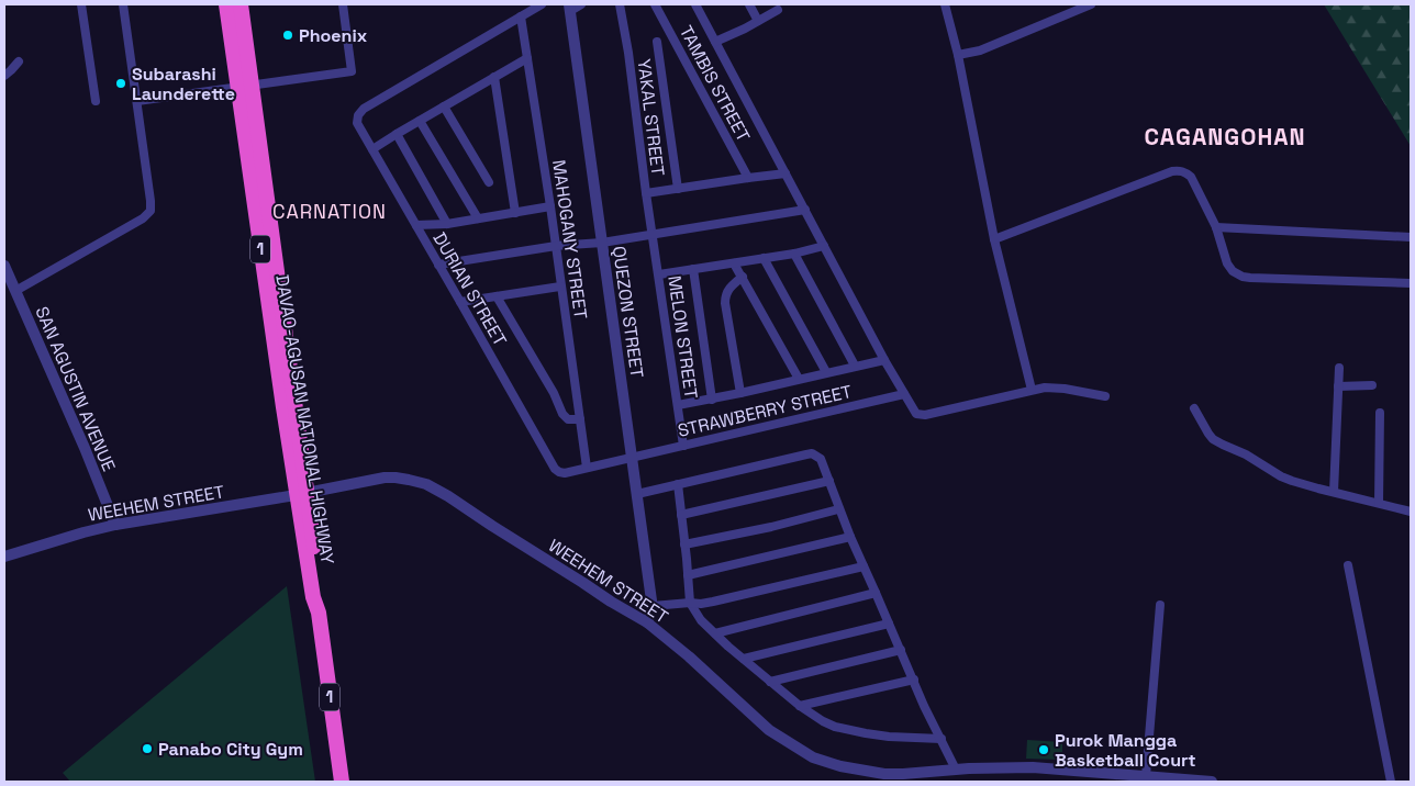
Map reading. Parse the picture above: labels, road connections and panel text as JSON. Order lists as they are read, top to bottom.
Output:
{
  "streets": {
    "highway": ["1", "DAVAO-AGUSAN NATIONAL HIGHWAY"],
    "street": [
      "TAMBIS STREET",
      "YAKAL STREET",
      "MAHOGANY STREET",
      "DURIAN STREET",
      "QUEZON STREET",
      "MELON STREET",
      "SAN AGUSTIN AVENUE",
      "STRAWBERRY STREET",
      "WEEHEM STREET"
    ]
  },
  "crossings": [
    ["YAKAL STREET", "MELON STREET"],
    ["MAHOGANY STREET", "DURIAN STREET"],
    ["MAHOGANY STREET", "STRAWBERRY STREET"],
    ["DURIAN STREET", "STRAWBERRY STREET"],
    ["QUEZON STREET", "STRAWBERRY STREET"],
    ["QUEZON STREET", "WEEHEM STREET"],
    ["MELON STREET", "STRAWBERRY STREET"],
    ["SAN AGUSTIN AVENUE", "WEEHEM STREET"],
    ["DAVAO-AGUSAN NATIONAL HIGHWAY", "WEEHEM STREET"]
  ],
  "districts": ["CAGANGOHAN", "CARNATION"],
  "places": [
    "Phoenix",
    "Subarashi Launderette",
    "Panabo City Gym",
    "Purok Mangga Basketball Court"
  ]
}
